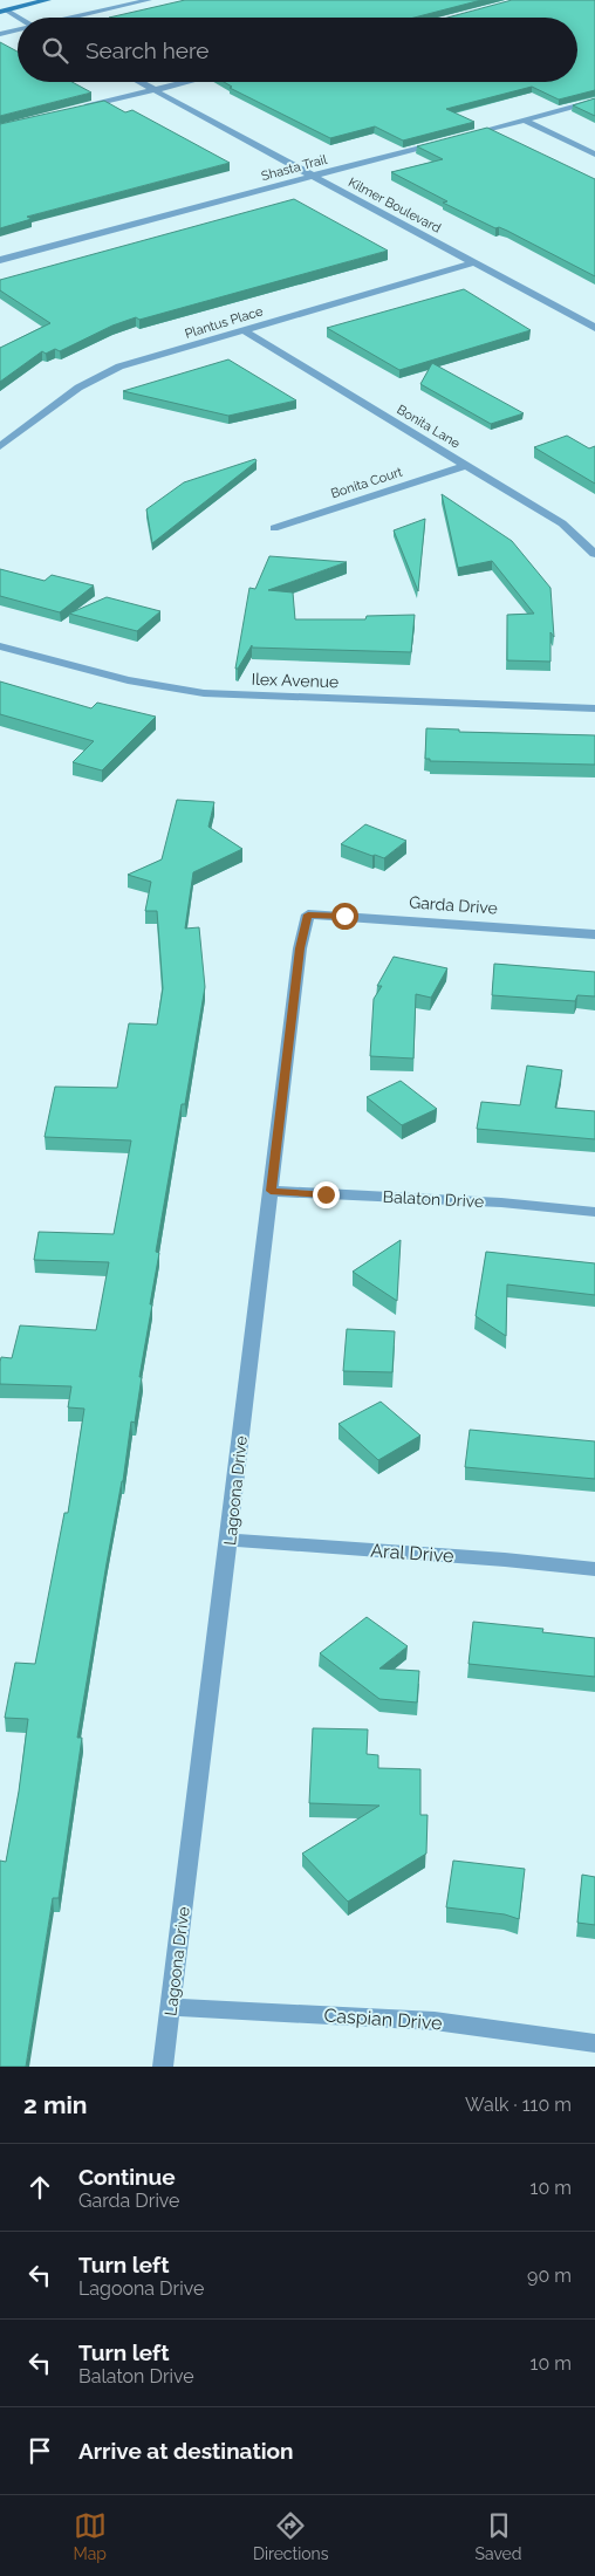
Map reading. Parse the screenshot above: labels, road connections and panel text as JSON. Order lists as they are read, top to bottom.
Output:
{
  "streets": {
    "street": [
      "Shasta Trail",
      "Kilmer Boulevard",
      "Plantus Place",
      "Bonita Lane",
      "Bonita Court",
      "Ilex Avenue",
      "Garda Drive",
      "Balaton Drive",
      "Lagoona Drive",
      "Aral Drive",
      "Caspian Drive"
    ]
  },
  "crossings": [
    ["Shasta Trail", "Kilmer Boulevard"],
    ["Kilmer Boulevard", "Plantus Place"],
    ["Plantus Place", "Bonita Lane"],
    ["Bonita Lane", "Bonita Court"],
    ["Garda Drive", "Lagoona Drive"],
    ["Balaton Drive", "Lagoona Drive"],
    ["Lagoona Drive", "Aral Drive"],
    ["Lagoona Drive", "Caspian Drive"]
  ],
  "page": {
    "search": "Search here",
    "heading": ["2 min", "Walk · 110 m"],
    "list": [
      ["Continue", "Garda Drive", "10 m"],
      ["Turn left", "Lagoona Drive", "90 m"],
      ["Turn left", "Balaton Drive", "10 m"],
      "Arrive at destination"
    ],
    "nav": ["Map", "Directions", "Saved"]
  }
}
